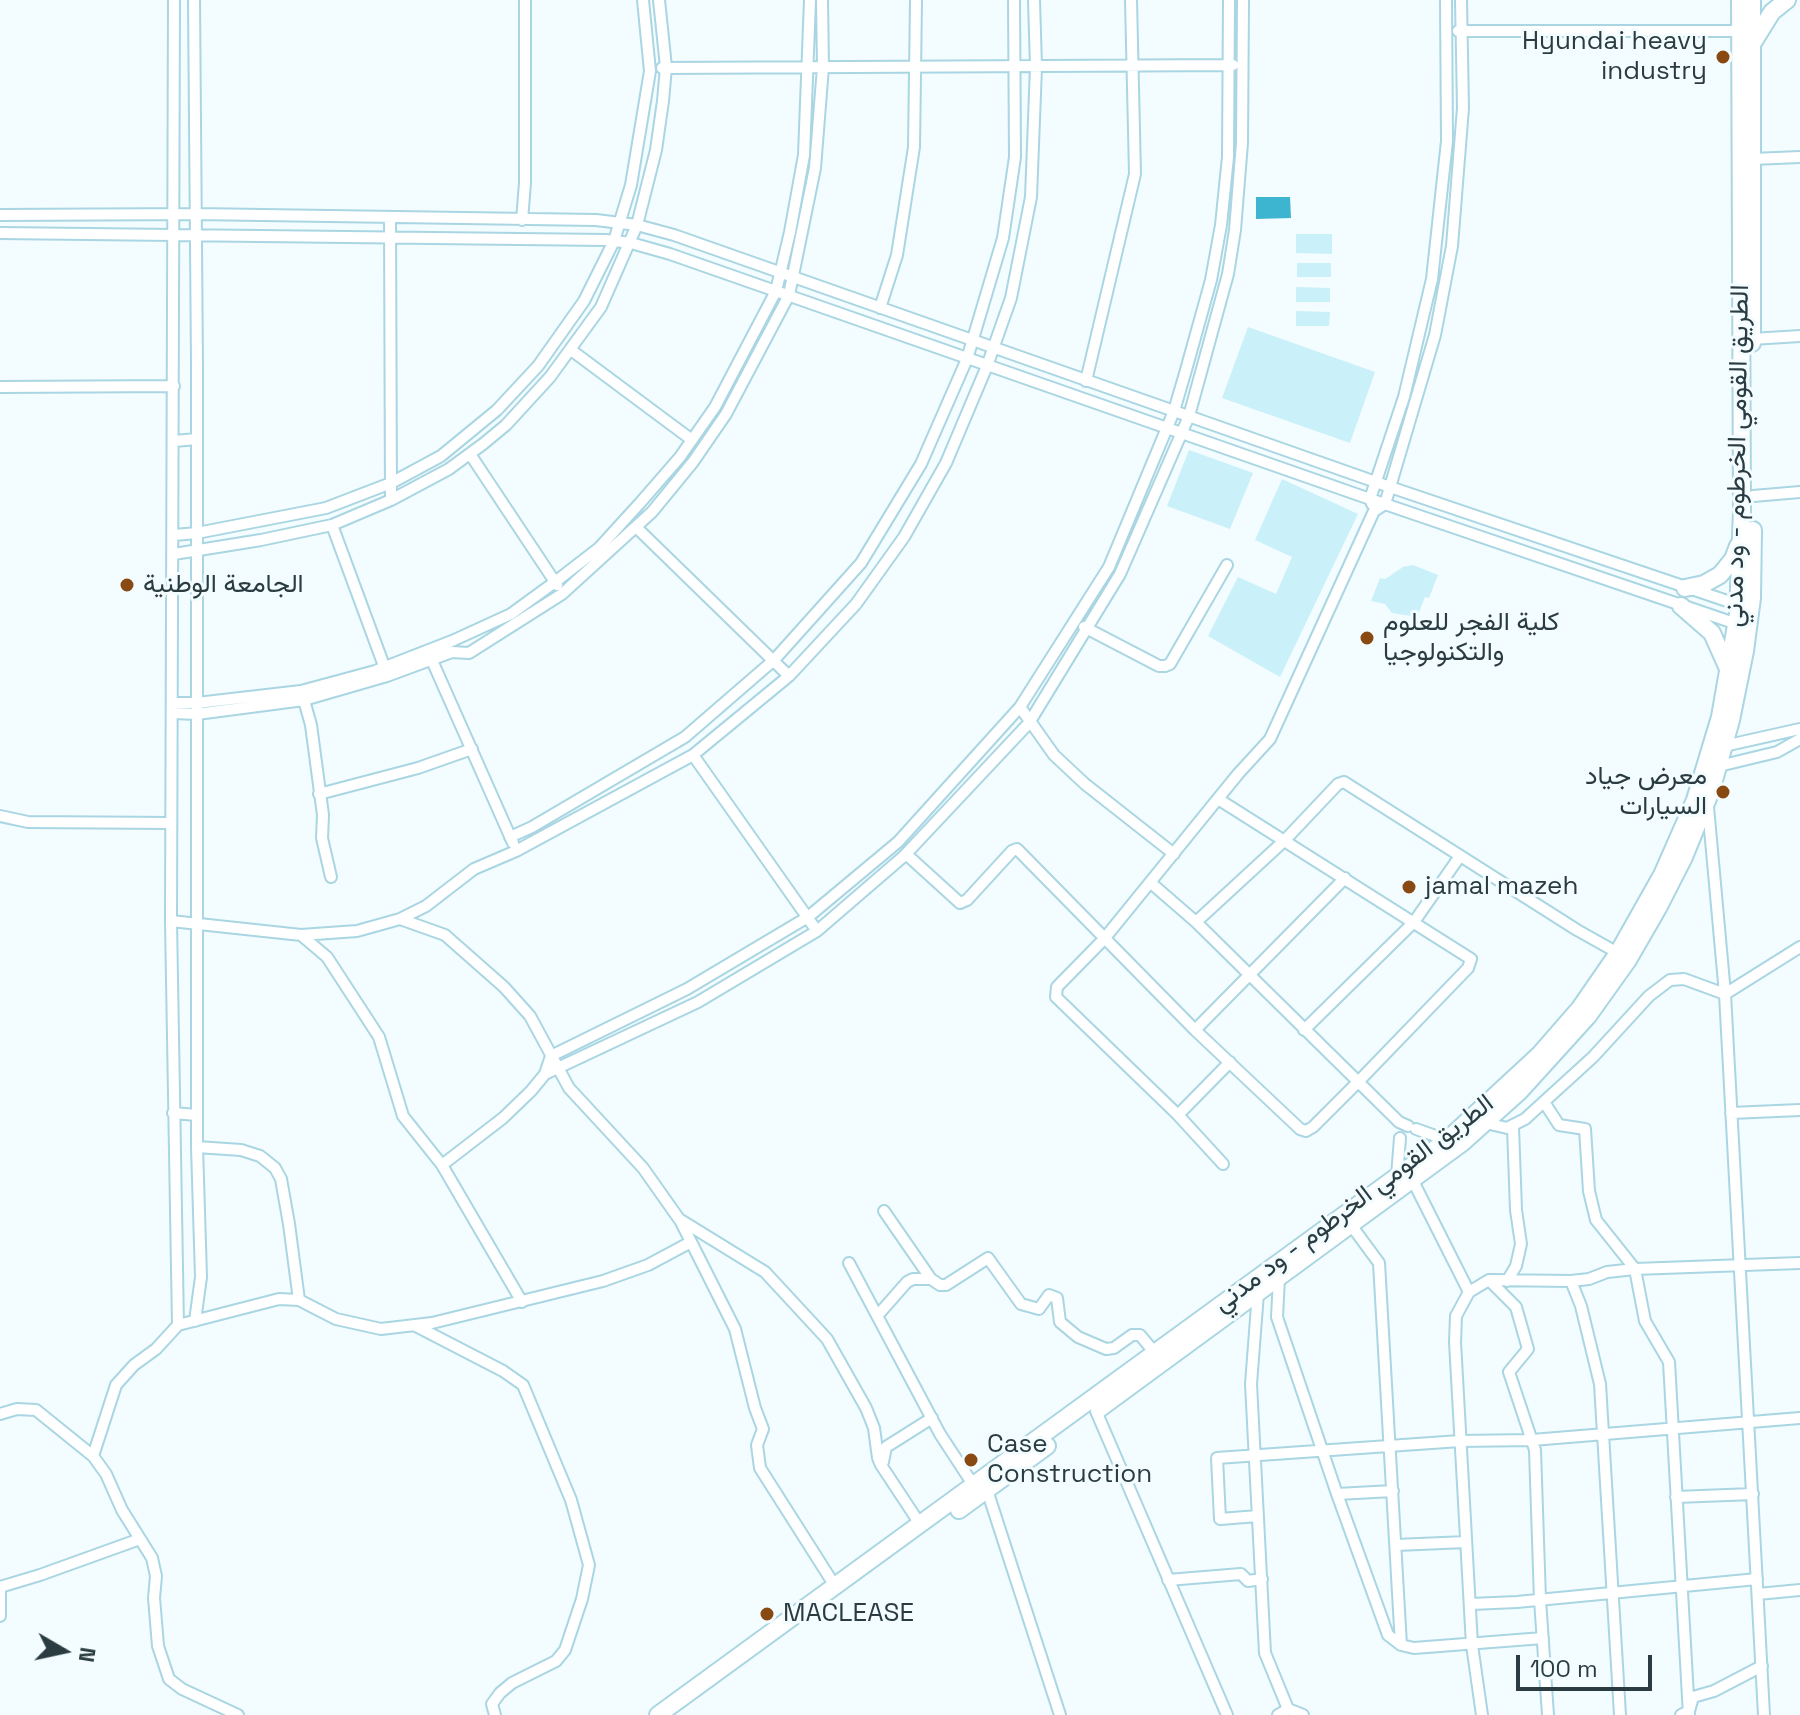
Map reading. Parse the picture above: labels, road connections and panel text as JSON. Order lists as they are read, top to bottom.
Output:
{
  "streets": {
    "highway": ["الطريق القومي الخرطوم - ود مدني"]
  },
  "places": [
    "Hyundai heavy industry",
    "الجامعة الوطنية",
    "كلية الفجر للعلوم والتكنولوجيا",
    "معرض جياد السيارات",
    "jamal mazeh",
    "Case Construction",
    "MACLEASE"
  ],
  "scale_bar": "100 m",
  "north": "right"
}
